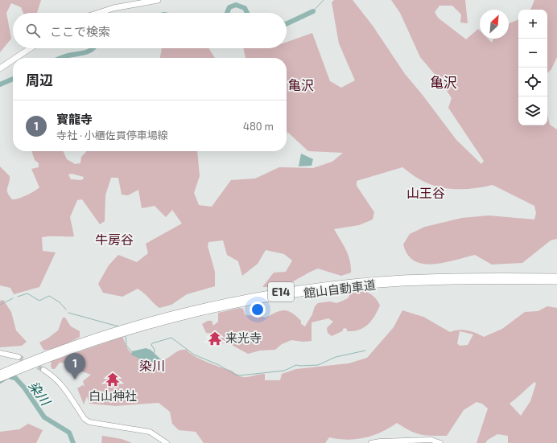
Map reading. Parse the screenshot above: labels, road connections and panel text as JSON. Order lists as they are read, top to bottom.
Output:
{
  "streets": {
    "highway": ["館山自動車道", "E14"]
  },
  "districts": [
    "亀沢",
    "亀沢",
    "山王谷",
    "牛房谷",
    "染川"
  ],
  "water": ["染川"],
  "places": {
    "temple": ["来光寺", "白山神社"]
  },
  "north": "top right",
  "page": {
    "map_buttons": ["+", "−"],
    "search": "ここで検索",
    "heading": "周辺",
    "list": [
      {
        "mark": "1",
        "name": "寳龍寺",
        "note": "寺社 · 小櫃佐貫停車場線",
        "value": "480 m"
      }
    ],
    "pins": "1"
  }
}
